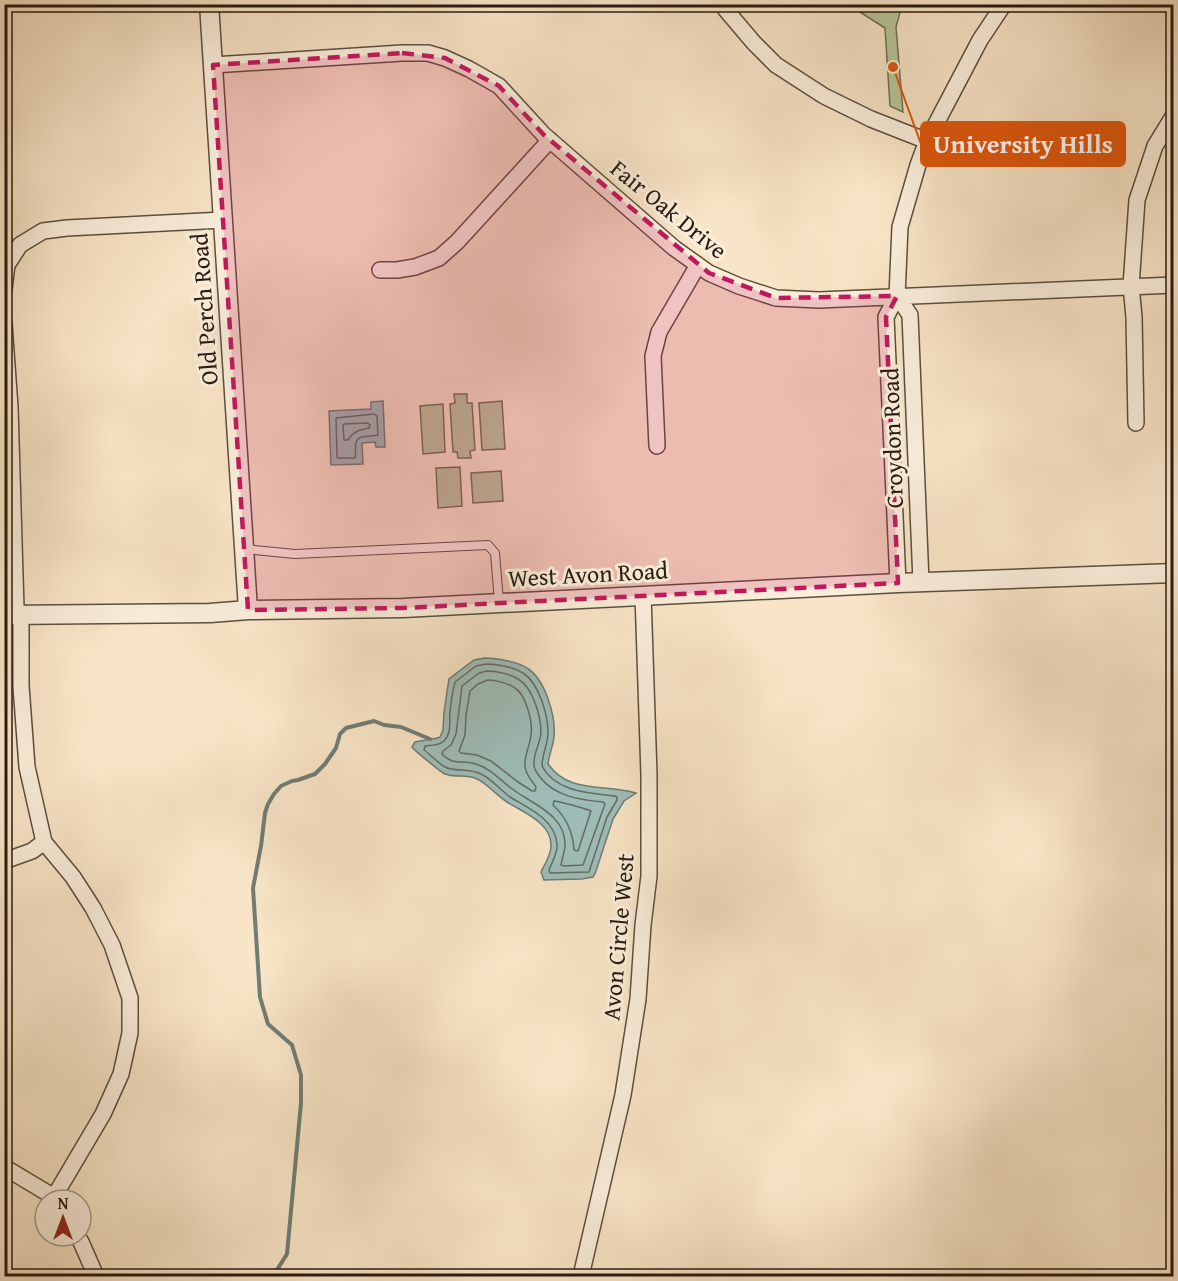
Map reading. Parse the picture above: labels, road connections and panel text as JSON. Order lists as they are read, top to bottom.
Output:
{
  "streets": {
    "street": [
      "Fair Oak Drive",
      "Old Perch Road",
      "Croydon Road",
      "West Avon Road",
      "Avon Circle West"
    ]
  },
  "crossings": [
    ["Fair Oak Drive", "Old Perch Road"],
    ["Fair Oak Drive", "Croydon Road"],
    ["Old Perch Road", "West Avon Road"],
    ["Croydon Road", "West Avon Road"],
    ["West Avon Road", "Avon Circle West"]
  ],
  "places": ["University Hills"],
  "north": "top"
}
